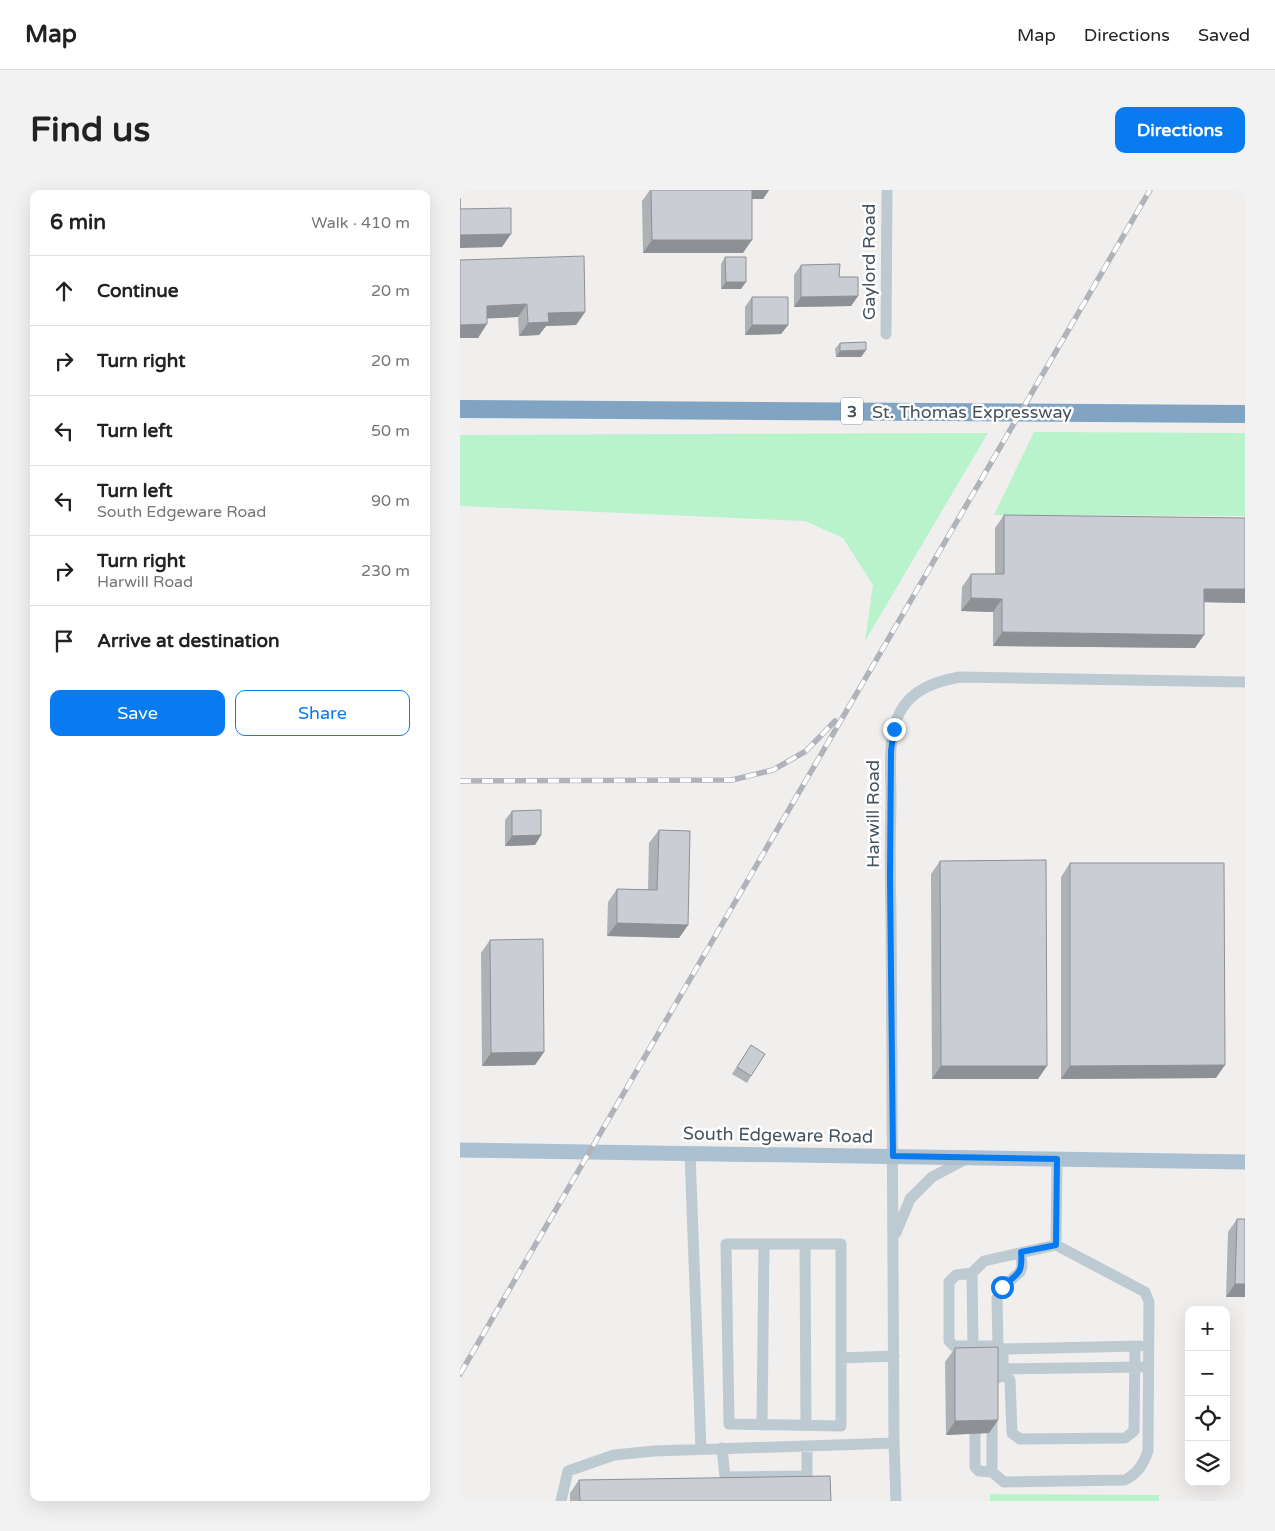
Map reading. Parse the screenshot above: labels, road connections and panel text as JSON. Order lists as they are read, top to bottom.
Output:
{
  "streets": {
    "highway": ["3", "St. Thomas Expressway"],
    "main road": ["South Edgeware Road"],
    "street": ["Gaylord Road", "Harwill Road"]
  },
  "crossings": [
    ["Harwill Road", "South Edgeware Road"]
  ],
  "page": {
    "header": "Map",
    "nav": ["Map", "Directions", "Saved"],
    "buttons": [
      "Directions",
      ["Save", "Share"]
    ],
    "title": "Find us",
    "heading": ["6 min", "Walk · 410 m"],
    "list": [
      ["Continue", "20 m"],
      ["Turn right", "20 m"],
      ["Turn left", "50 m"],
      ["Turn left", "South Edgeware Road", "90 m"],
      ["Turn right", "Harwill Road", "230 m"],
      "Arrive at destination"
    ],
    "map_buttons": ["+", "−"]
  }
}
